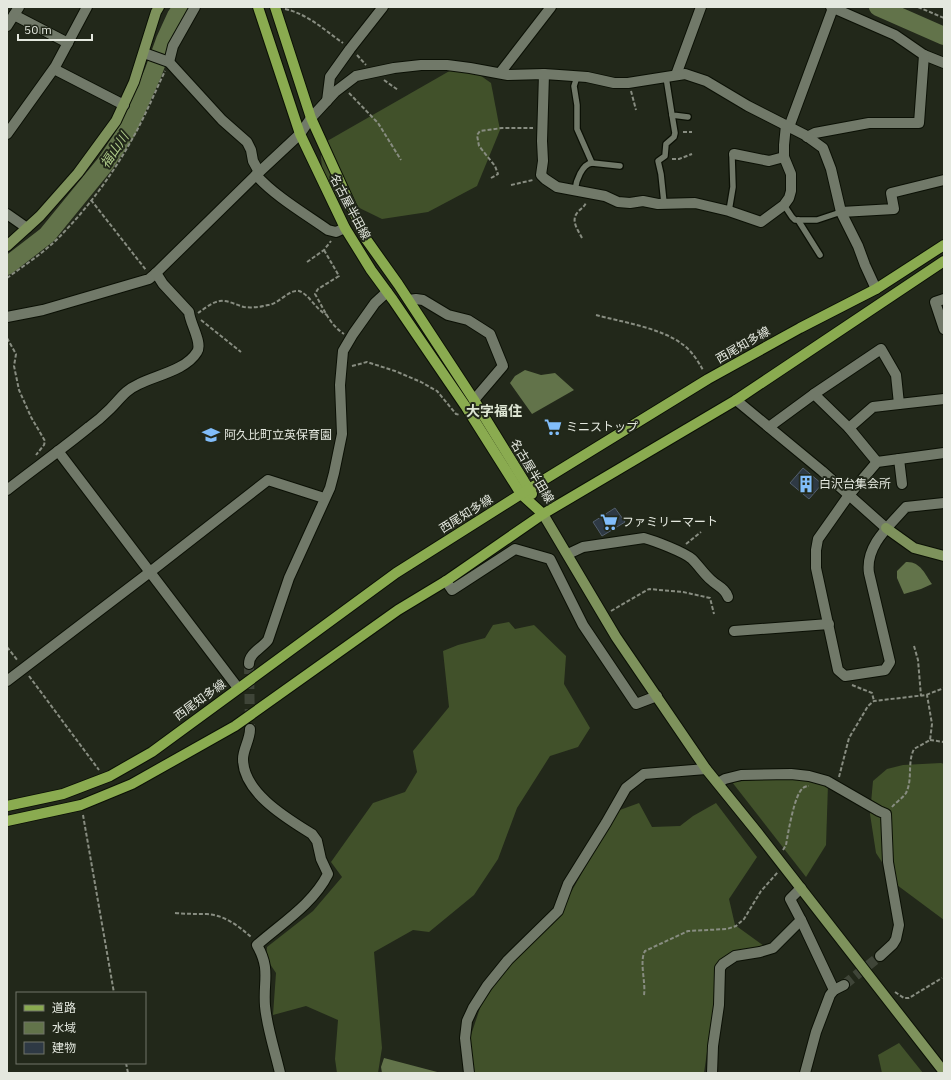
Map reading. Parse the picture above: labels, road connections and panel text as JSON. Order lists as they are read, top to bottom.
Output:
{
  "streets": {
    "main road": ["名古屋半田線", "西尾知多線"]
  },
  "crossings": [
    ["名古屋半田線", "西尾知多線"]
  ],
  "districts": ["大字福住"],
  "water": ["福山川"],
  "places": {
    "supermarket": ["ミニストップ", "ファミリーマート"],
    "school or university": ["阿久比町立英保育園"],
    "building": ["白沢台集会所"]
  },
  "legend": ["道路", "水域", "建物"],
  "scale_bar": "50 m"
}
